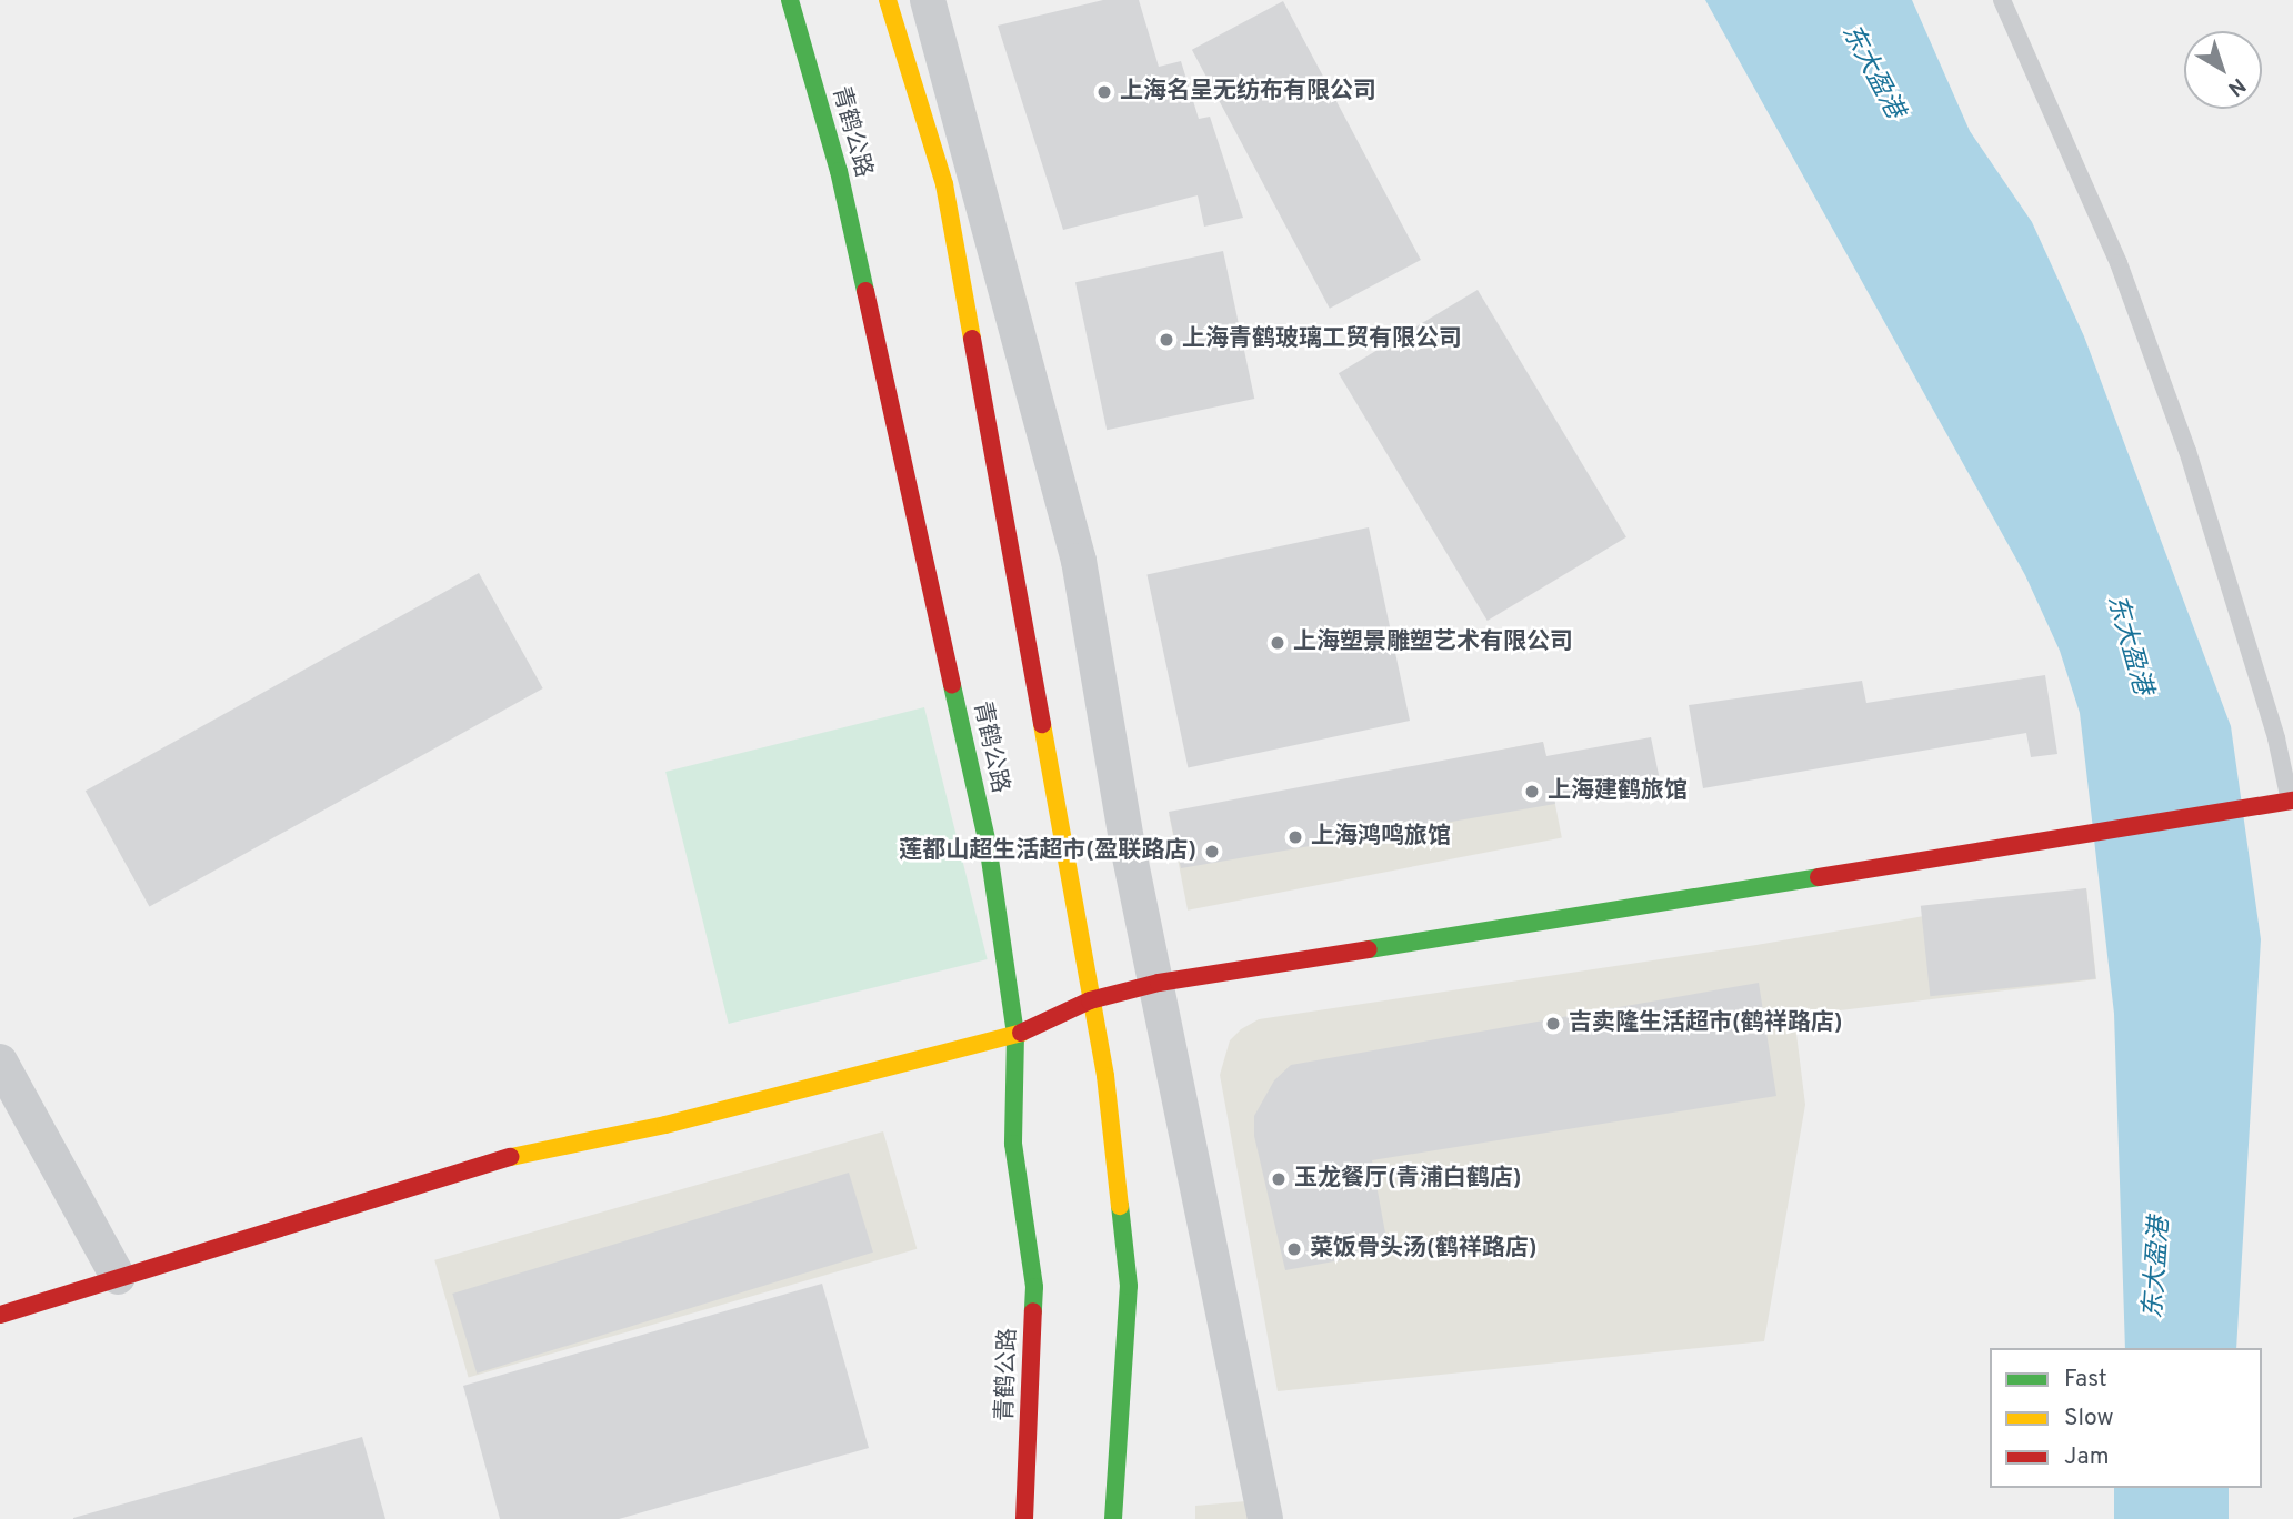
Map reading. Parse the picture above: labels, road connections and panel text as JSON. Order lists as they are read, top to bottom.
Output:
{
  "streets": {
    "main road": ["青鹤公路"]
  },
  "water": ["东大盈港"],
  "places": [
    "上海名呈无纺布有限公司",
    "上海青鹤玻璃工贸有限公司",
    "上海塑景雕塑艺术有限公司",
    "上海建鹤旅馆",
    "上海鸿鸣旅馆",
    "莲都山超生活超市(盈联路店)",
    "吉卖隆生活超市(鹤祥路店)",
    "玉龙餐厅(青浦白鹤店)",
    "菜饭骨头汤(鹤祥路店)"
  ],
  "legend": ["Fast", "Slow", "Jam"],
  "north": "bottom right"
}
